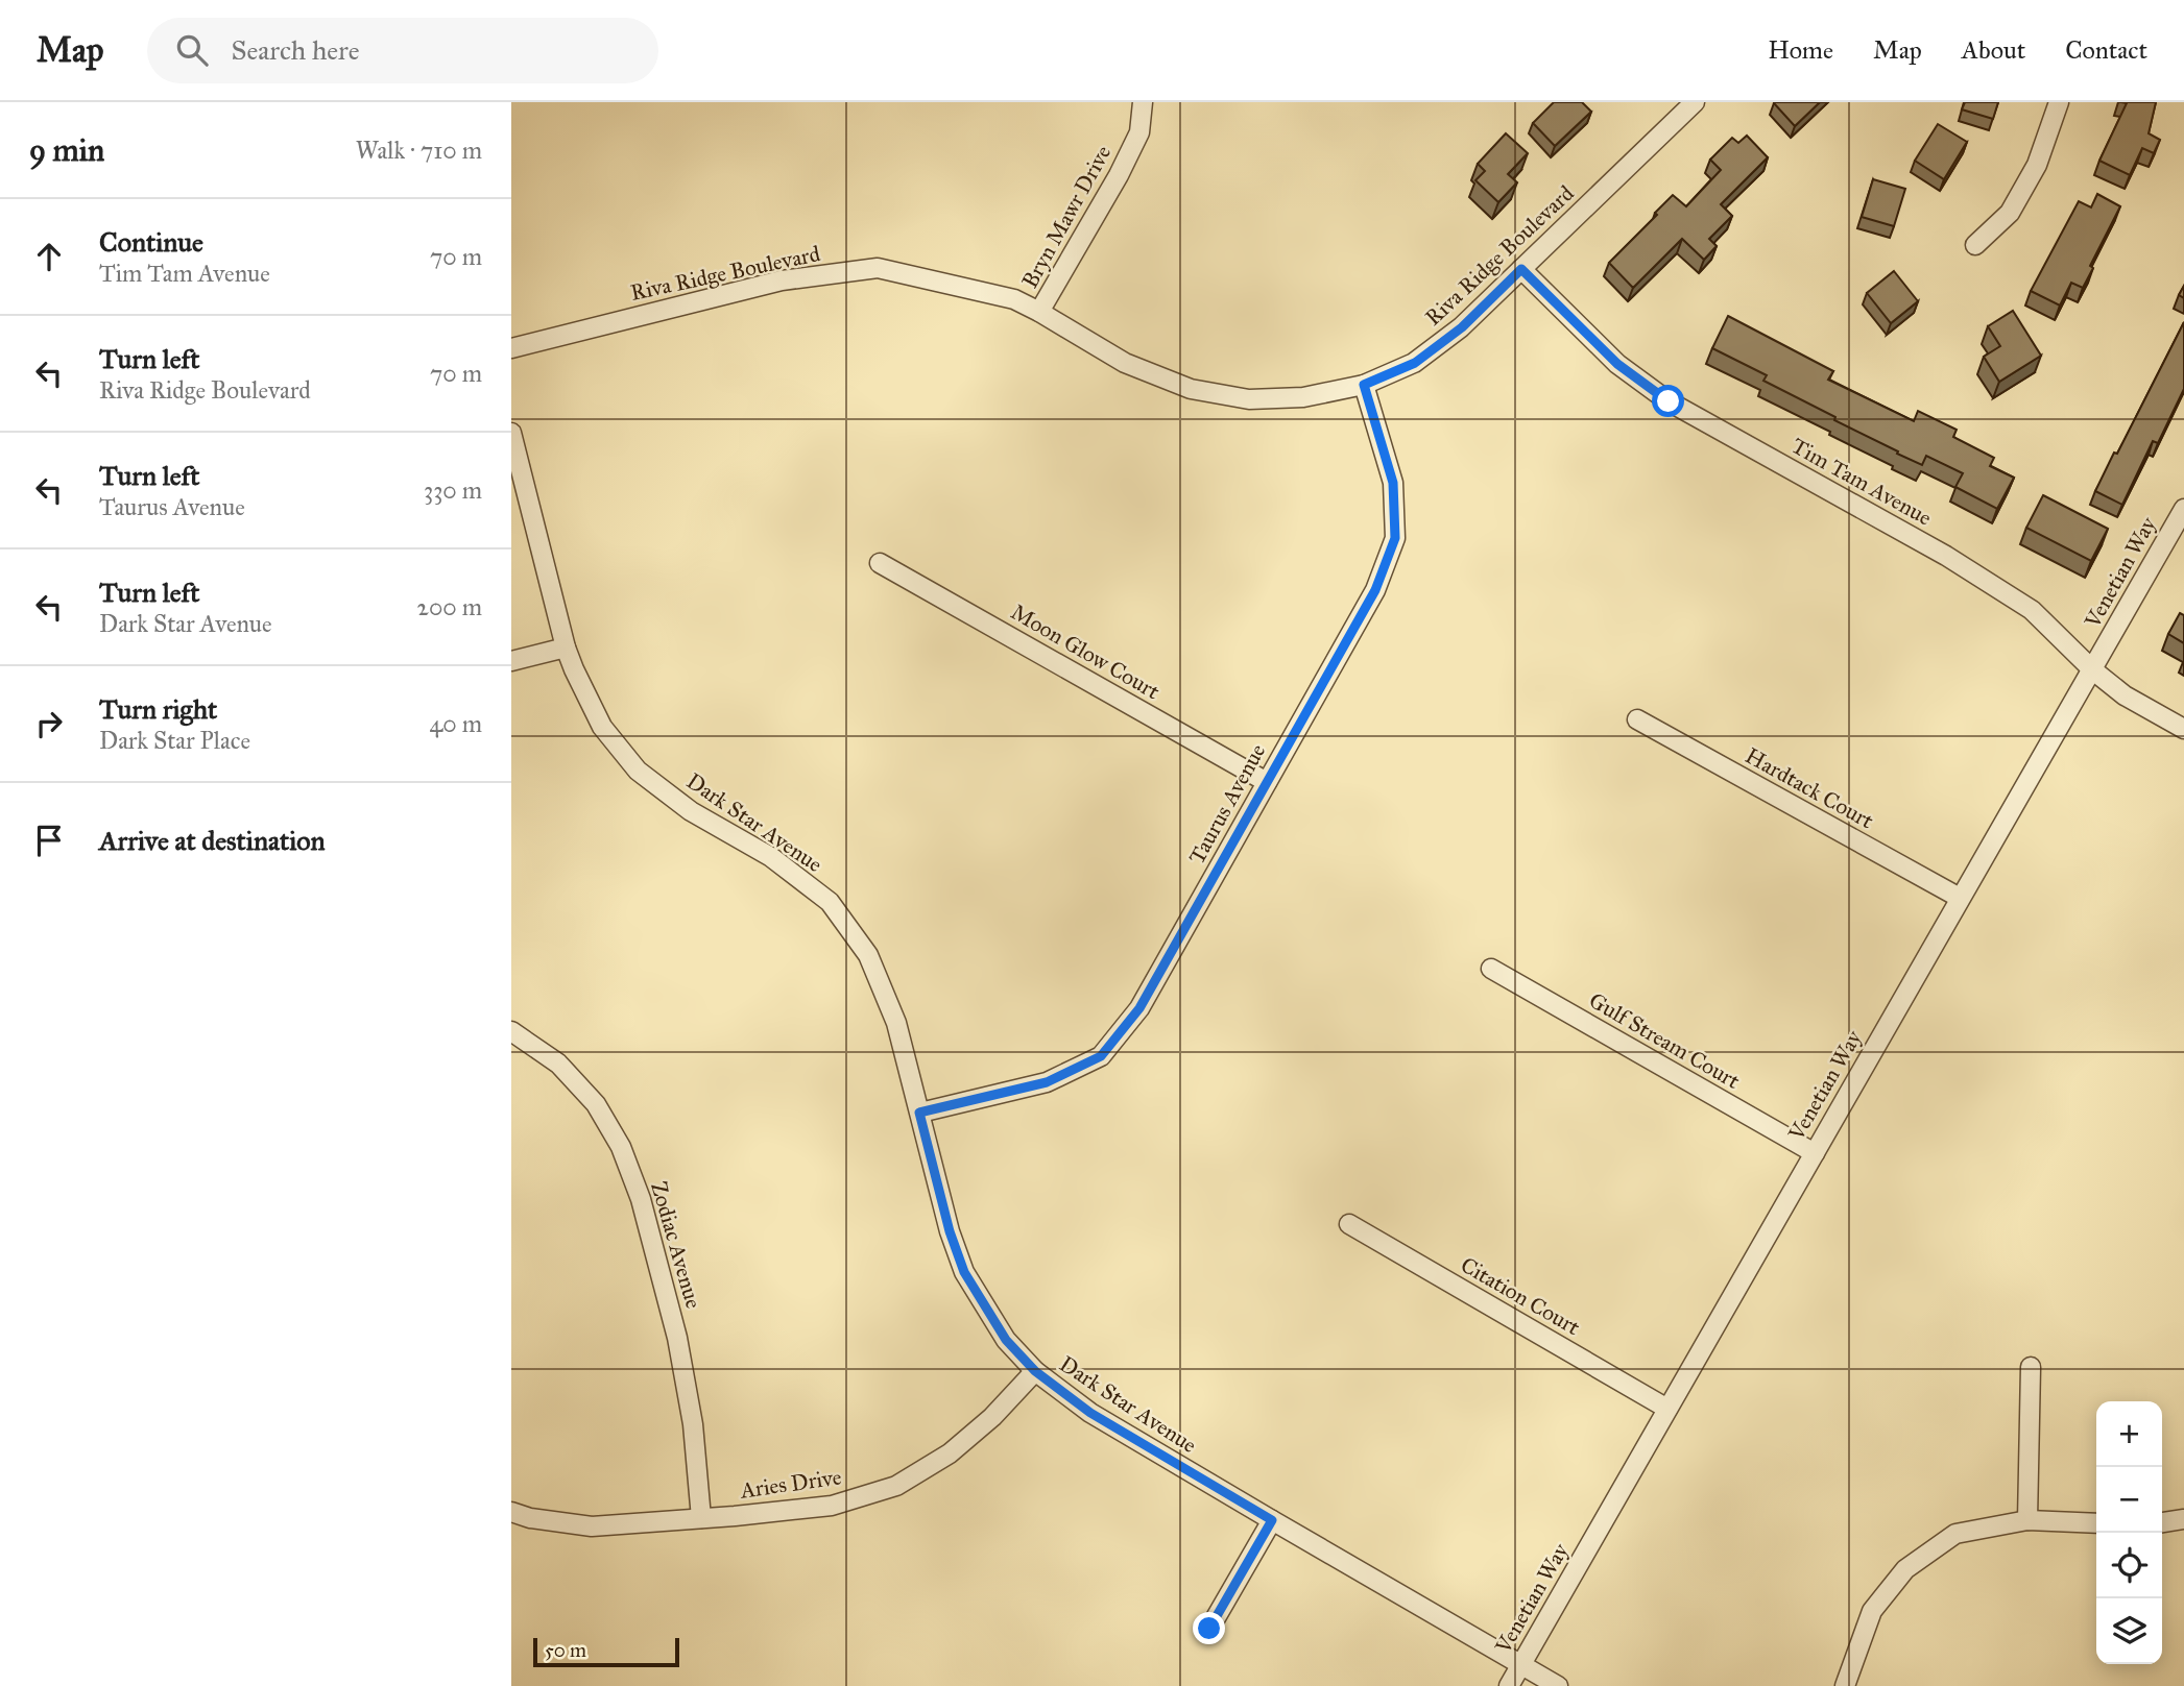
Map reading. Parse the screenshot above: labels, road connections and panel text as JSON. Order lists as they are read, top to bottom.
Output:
{
  "streets": {
    "street": [
      "Bryn Mawr Drive",
      "Riva Ridge Boulevard",
      "Tim Tam Avenue",
      "Venetian Way",
      "Moon Glow Court",
      "Hardtack Court",
      "Taurus Avenue",
      "Dark Star Avenue",
      "Gulf Stream Court",
      "Zodiac Avenue",
      "Citation Court",
      "Aries Drive"
    ]
  },
  "crossings": [
    ["Bryn Mawr Drive", "Riva Ridge Boulevard"],
    ["Riva Ridge Boulevard", "Tim Tam Avenue"],
    ["Riva Ridge Boulevard", "Taurus Avenue"],
    ["Tim Tam Avenue", "Venetian Way"],
    ["Venetian Way", "Hardtack Court"],
    ["Venetian Way", "Dark Star Avenue"],
    ["Venetian Way", "Gulf Stream Court"],
    ["Venetian Way", "Citation Court"],
    ["Moon Glow Court", "Taurus Avenue"],
    ["Taurus Avenue", "Dark Star Avenue"],
    ["Dark Star Avenue", "Aries Drive"],
    ["Zodiac Avenue", "Aries Drive"]
  ],
  "scale_bar": "50 m",
  "page": {
    "header": "Map",
    "search": "Search here",
    "nav": [
      "Home",
      "Map",
      "About",
      "Contact"
    ],
    "heading": ["9 min", "Walk · 710 m"],
    "list": [
      ["Continue", "Tim Tam Avenue", "70 m"],
      ["Turn left", "Riva Ridge Boulevard", "70 m"],
      ["Turn left", "Taurus Avenue", "330 m"],
      ["Turn left", "Dark Star Avenue", "200 m"],
      ["Turn right", "Dark Star Place", "40 m"],
      "Arrive at destination"
    ],
    "map_buttons": ["+", "−"],
    "scale": "50 m"
  }
}
